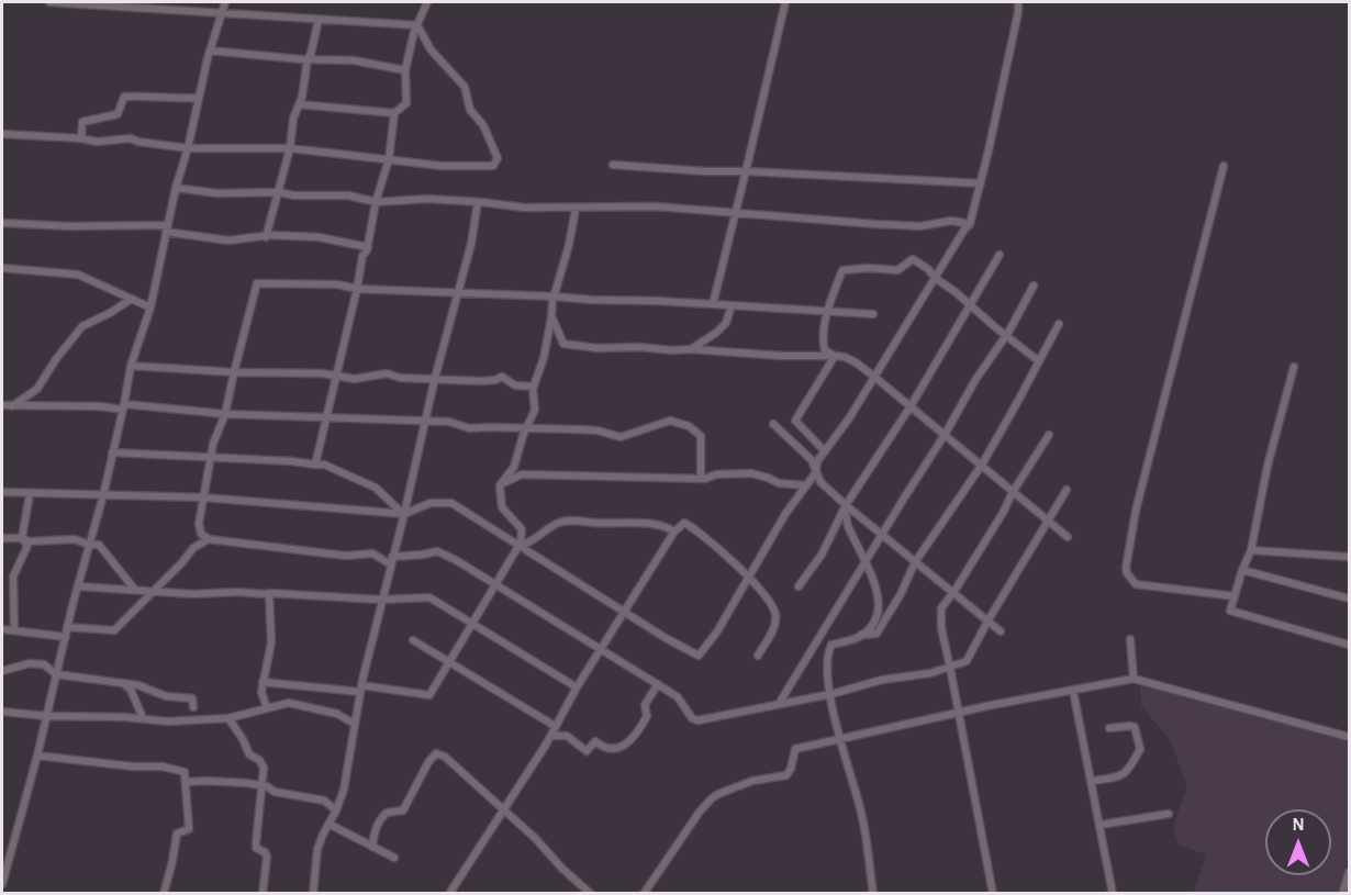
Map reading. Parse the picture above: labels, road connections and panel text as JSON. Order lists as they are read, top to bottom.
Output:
{
  "north": "top"
}
